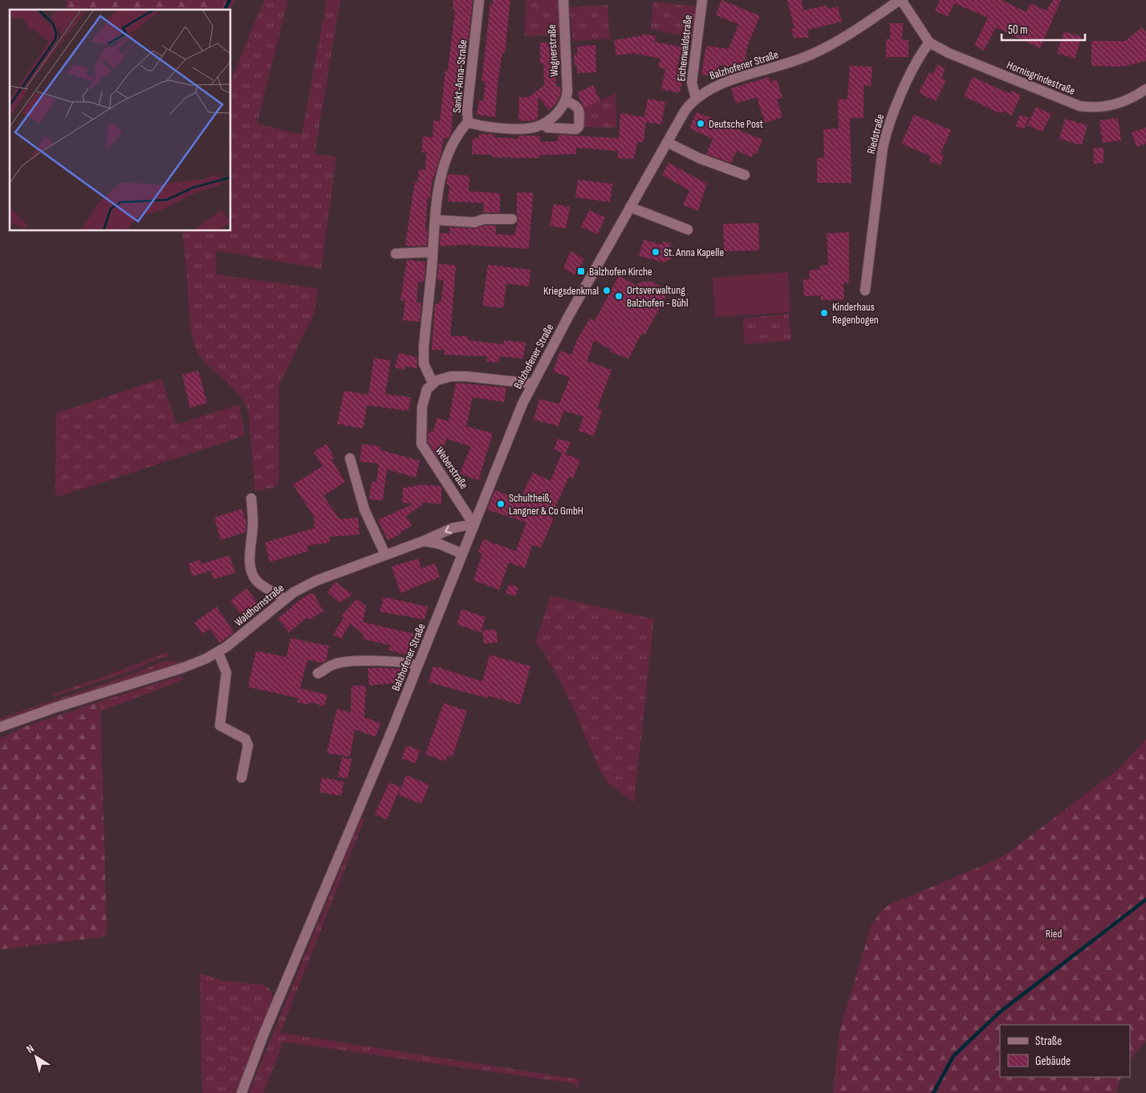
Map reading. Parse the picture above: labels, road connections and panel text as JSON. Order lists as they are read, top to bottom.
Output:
{
  "streets": {
    "street": [
      "Eichenwaldstraße",
      "Wagnerstraße",
      "Balzhofener Straße",
      "Sankt-Anna-Straße",
      "Hornisgrindestraße",
      "Riedstraße",
      "Weberstraße",
      "Waldhornstraße"
    ]
  },
  "crossings": [
    ["Eichenwaldstraße", "Balzhofener Straße"],
    ["Balzhofener Straße", "Weberstraße"],
    ["Balzhofener Straße", "Waldhornstraße"],
    ["Sankt-Anna-Straße", "Weberstraße"],
    ["Hornisgrindestraße", "Riedstraße"],
    ["Weberstraße", "Waldhornstraße"]
  ],
  "parks": ["Ried"],
  "places": {
    "other": [
      "Deutsche Post",
      "St. Anna Kapelle",
      "Kriegsdenkmal",
      "Ortsverwaltung Balzhofen - Bühl",
      "Kinderhaus Regenbogen",
      "Schultheiß, Langner & Co GmbH"
    ],
    "transit": ["Balzhofen Kirche"]
  },
  "legend": ["Straße", "Gebäude"],
  "scale_bar": "50 m",
  "north": "top left"
}
